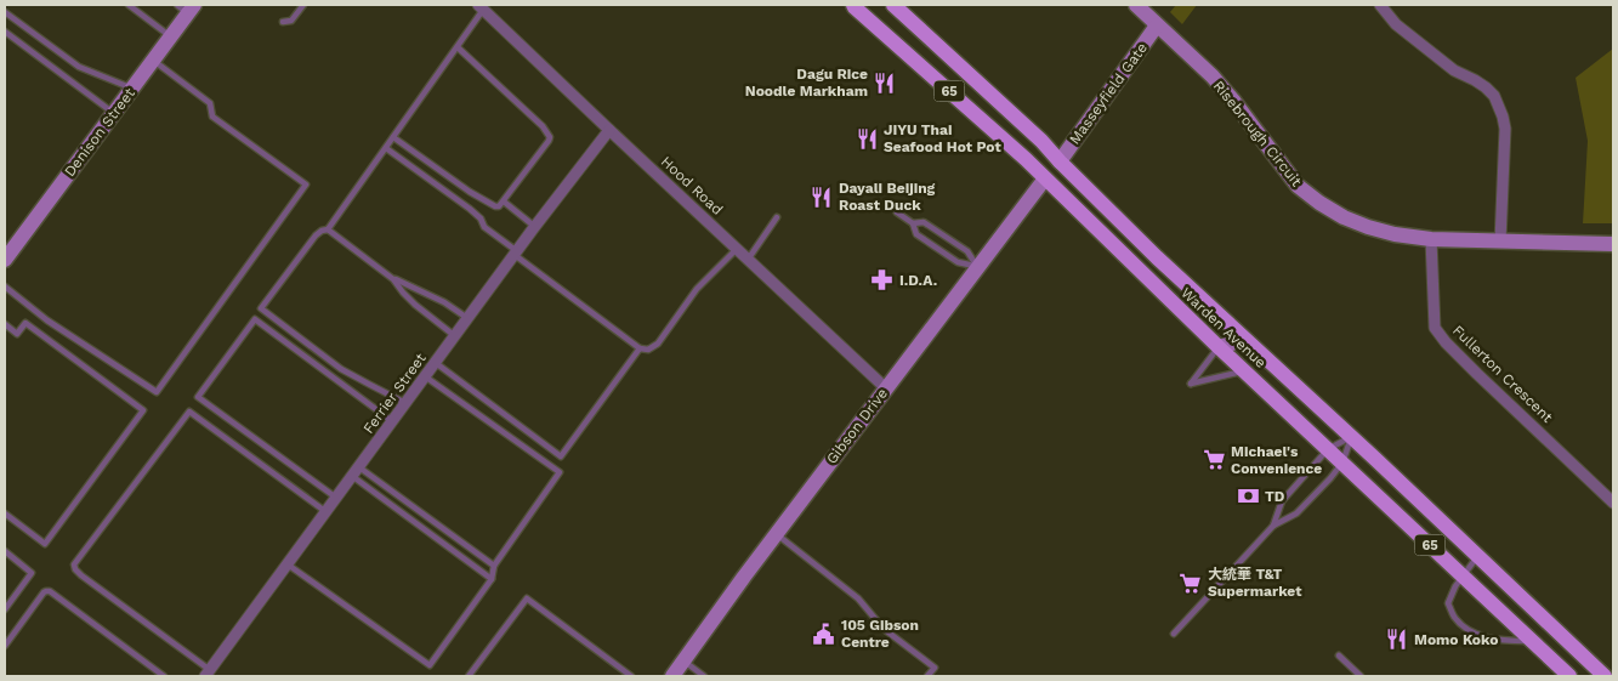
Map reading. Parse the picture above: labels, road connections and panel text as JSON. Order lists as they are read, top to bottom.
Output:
{
  "streets": {
    "main road": ["65", "Warden Avenue"],
    "street": [
      "Masseyfield Gate",
      "Denison Street",
      "Risebrough Circuit",
      "Hood Road",
      "Fullerton Crescent",
      "Ferrier Street",
      "Gibson Drive"
    ]
  },
  "crossings": [
    ["Masseyfield Gate", "Risebrough Circuit"],
    ["Masseyfield Gate", "Warden Avenue"],
    ["Risebrough Circuit", "Fullerton Crescent"],
    ["Hood Road", "Ferrier Street"],
    ["Hood Road", "Gibson Drive"],
    ["Warden Avenue", "Gibson Drive"]
  ],
  "places": {
    "restaurant": [
      "Dagu Rice Noodle Markham",
      "JIYU Thai Seafood Hot Pot",
      "Dayali Beijing Roast Duck",
      "Momo Koko"
    ],
    "pharmacy": ["I.D.A."],
    "supermarket": ["Michael's Convenience", "大統華 T&T Supermarket"],
    "bank": ["TD"],
    "public building": ["105 Gibson Centre"]
  }
}
